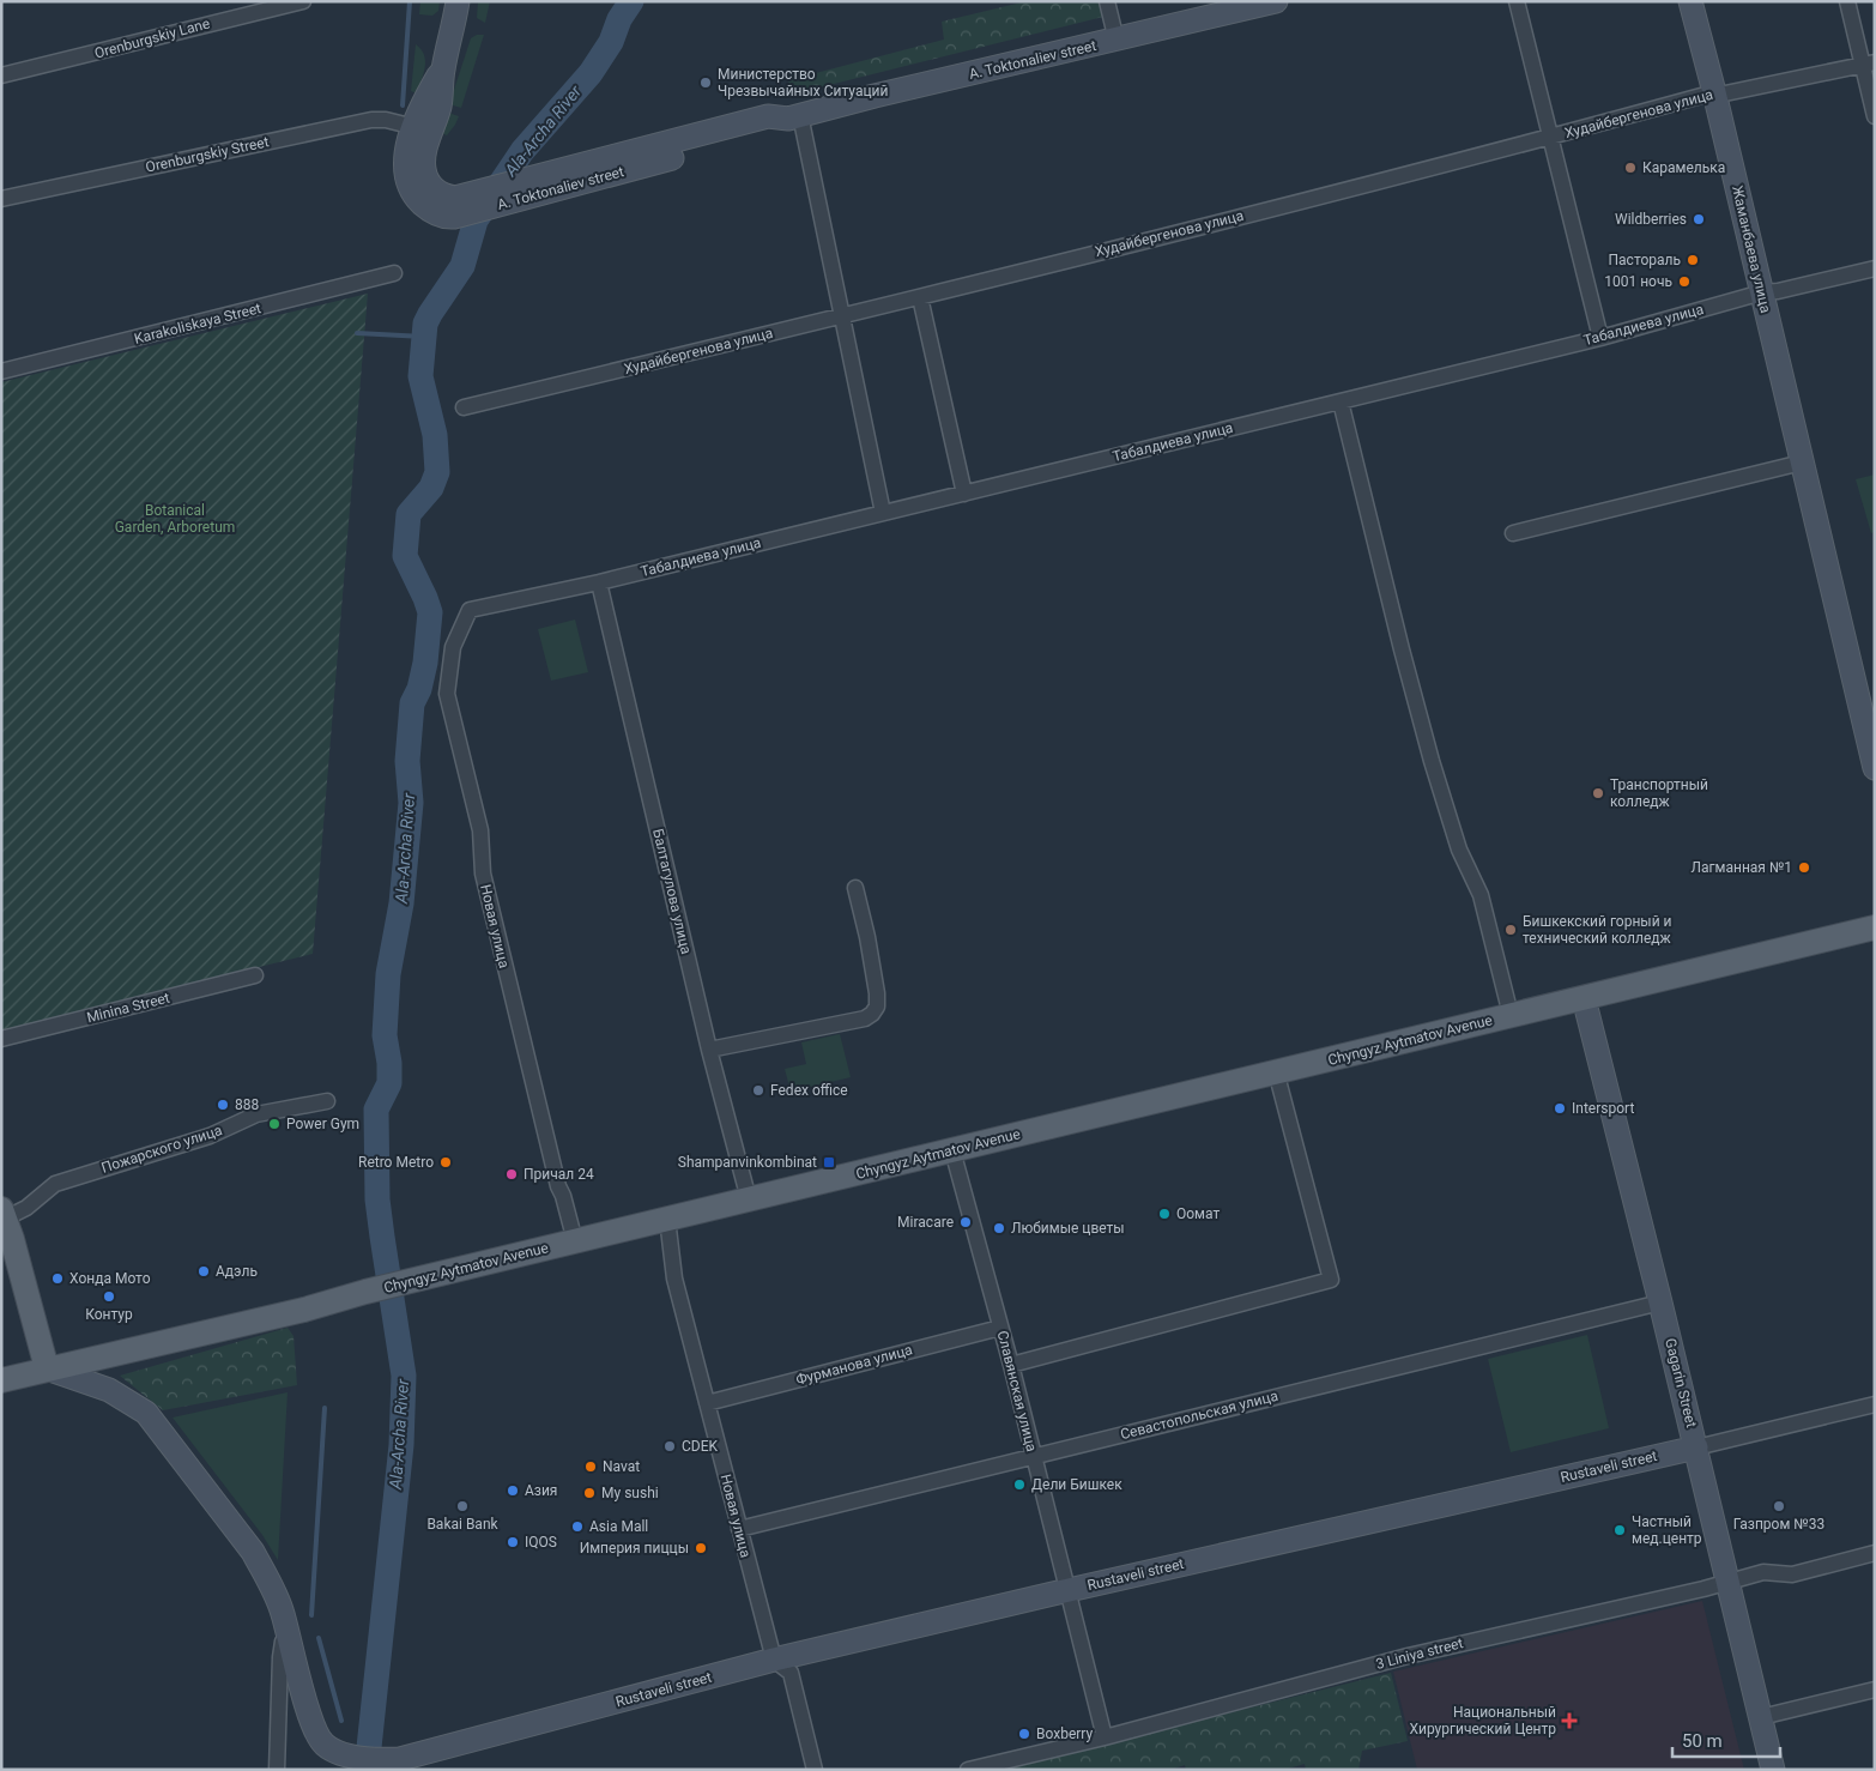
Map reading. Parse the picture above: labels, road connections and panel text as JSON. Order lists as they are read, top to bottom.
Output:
{
  "streets": {
    "main road": ["Chyngyz Aytmatov Avenue"],
    "street": [
      "Orenburgskiy Lane",
      "A. Toktonaliev street",
      "Худайбергенова улица",
      "Orenburgskiy Street",
      "Жаманбаева улица",
      "Karakoliskaya Street",
      "Табалдиева улица",
      "Балтагулова улица",
      "Новая улица",
      "Minina Street",
      "Пожарского улица",
      "Фурманова улица",
      "Gagarin Street",
      "Славянская улица",
      "Севастопольская улица",
      "Rustaveli street",
      "3 Liniya street"
    ]
  },
  "crossings": [
    ["Худайбергенова улица", "Жаманбаева улица"],
    ["Жаманбаева улица", "Табалдиева улица"],
    ["Табалдиева улица", "Балтагулова улица"],
    ["Табалдиева улица", "Новая улица"],
    ["Балтагулова улица", "Chyngyz Aytmatov Avenue"],
    ["Новая улица", "Chyngyz Aytmatov Avenue"],
    ["Новая улица", "Фурманова улица"],
    ["Новая улица", "Севастопольская улица"],
    ["Новая улица", "Rustaveli street"],
    ["Chyngyz Aytmatov Avenue", "Gagarin Street"],
    ["Chyngyz Aytmatov Avenue", "Славянская улица"],
    ["Фурманова улица", "Славянская улица"],
    ["Gagarin Street", "Севастопольская улица"],
    ["Gagarin Street", "Rustaveli street"],
    ["Gagarin Street", "3 Liniya street"],
    ["Славянская улица", "Севастопольская улица"],
    ["Славянская улица", "Rustaveli street"],
    ["Славянская улица", "3 Liniya street"]
  ],
  "water": ["Ala-Archa River"],
  "parks": ["Botanical Garden, Arboretum"],
  "places": {
    "other": [
      "Министерство Чрезвычайных Ситуаций",
      "Карамелька",
      "Wildberries",
      "Пастораль",
      "1001 ночь",
      "Транспортный колледж",
      "Лагманная №1",
      "Бишкекский горный и технический колледж",
      "Fedex office",
      "888",
      "Intersport",
      "Power Gym",
      "Retro Metro",
      "Причал 24",
      "Оомат",
      "Miracare",
      "Любимые цветы",
      "Адэль",
      "Хонда Мото",
      "Контур",
      "CDEK",
      "Navat",
      "Дели Бишкек",
      "Азия",
      "My sushi",
      "Bakai Bank",
      "Газпром №33",
      "Asia Mall",
      "Частный мед.центр",
      "IQOS",
      "Империя пиццы",
      "Boxberry"
    ],
    "transit": ["Shampanvinkombinat"],
    "health": ["Национальный Хирургический Центр"]
  },
  "scale_bar": "50 m"
}
